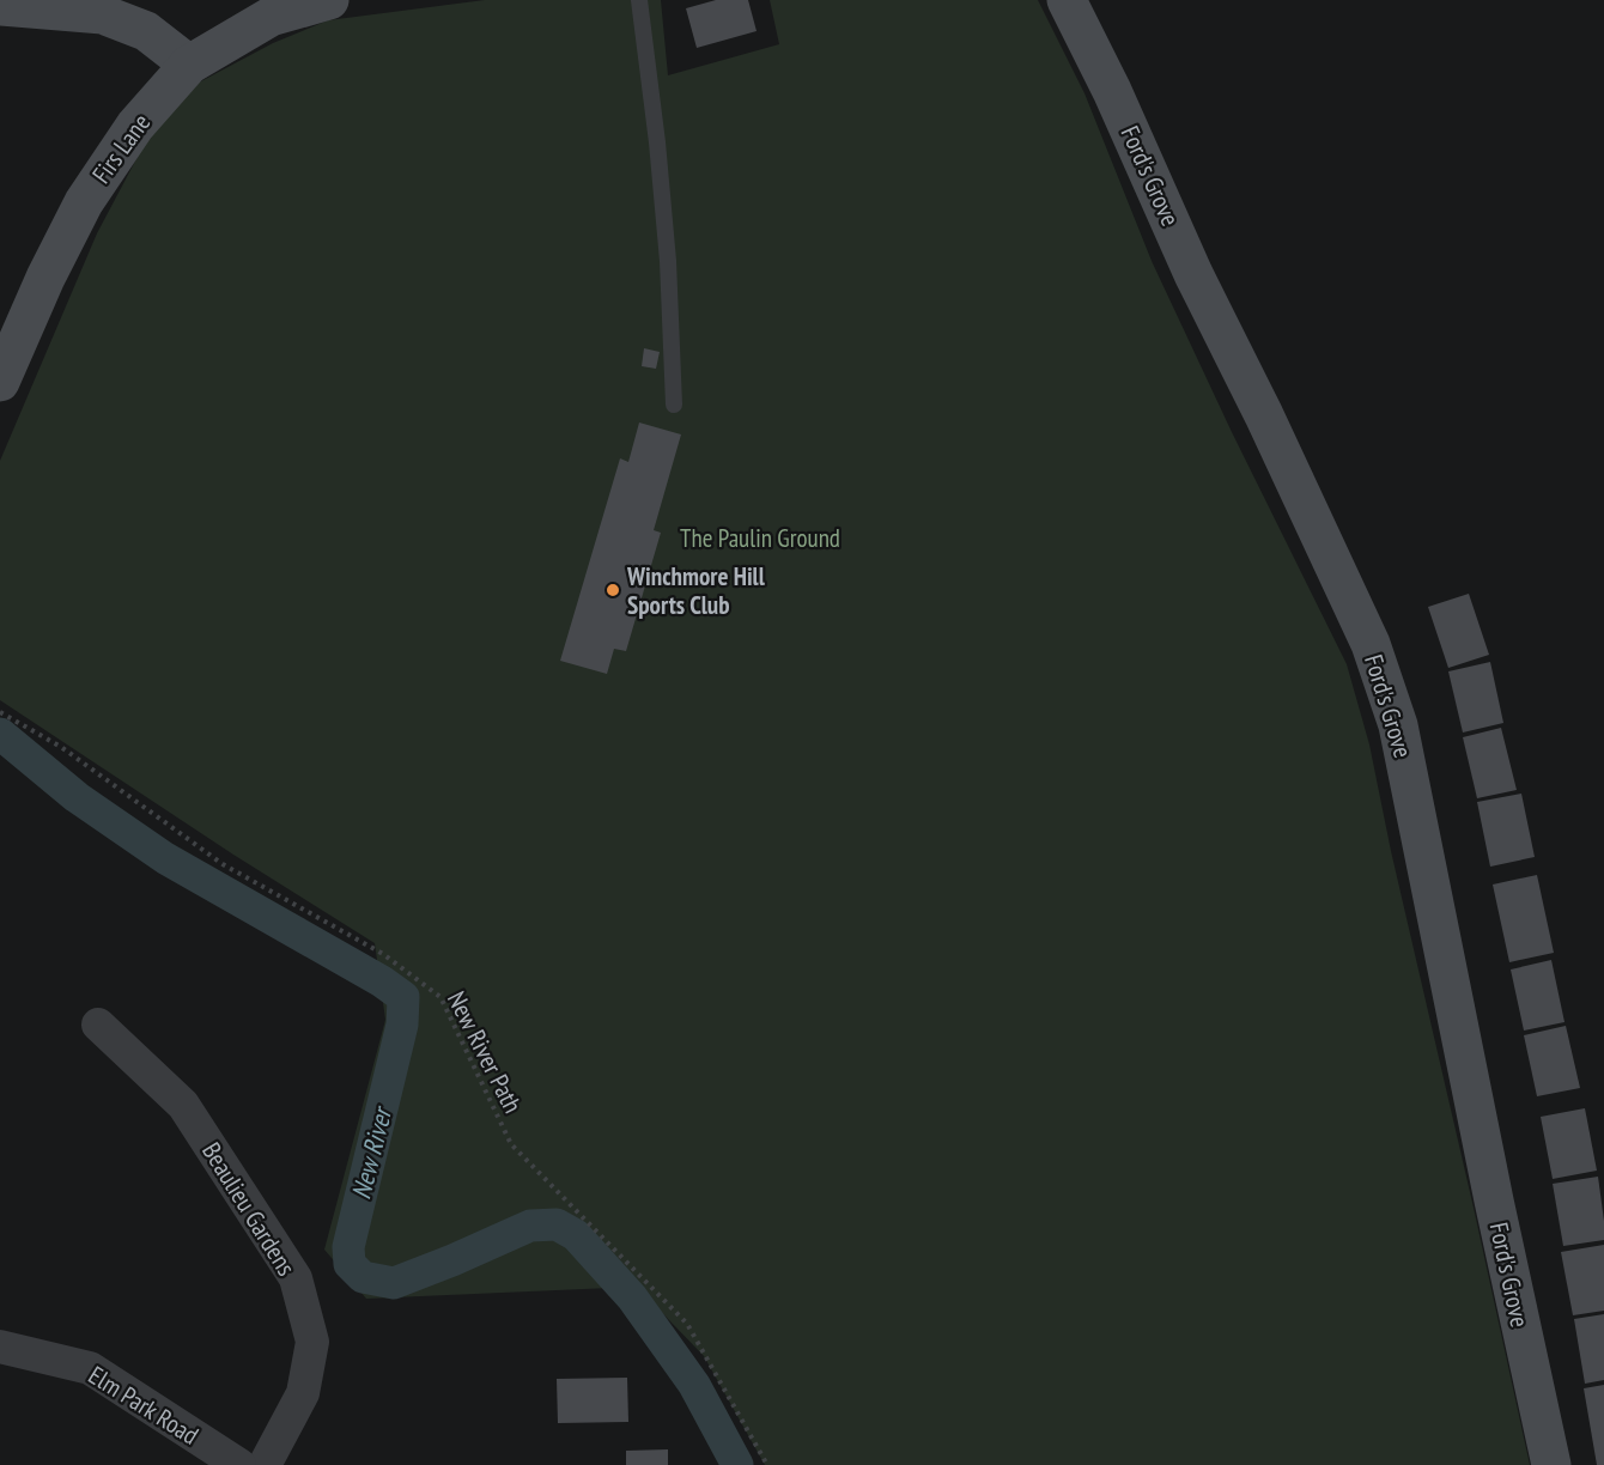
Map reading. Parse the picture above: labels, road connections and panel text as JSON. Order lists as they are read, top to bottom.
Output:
{
  "streets": {
    "street": [
      "Firs Lane",
      "Ford's Grove",
      "Beaulieu Gardens",
      "Elm Park Road"
    ],
    "path": ["New River Path"]
  },
  "water": ["New River"],
  "parks": ["The Paulin Ground"],
  "places": ["Winchmore Hill Sports Club"]
}
